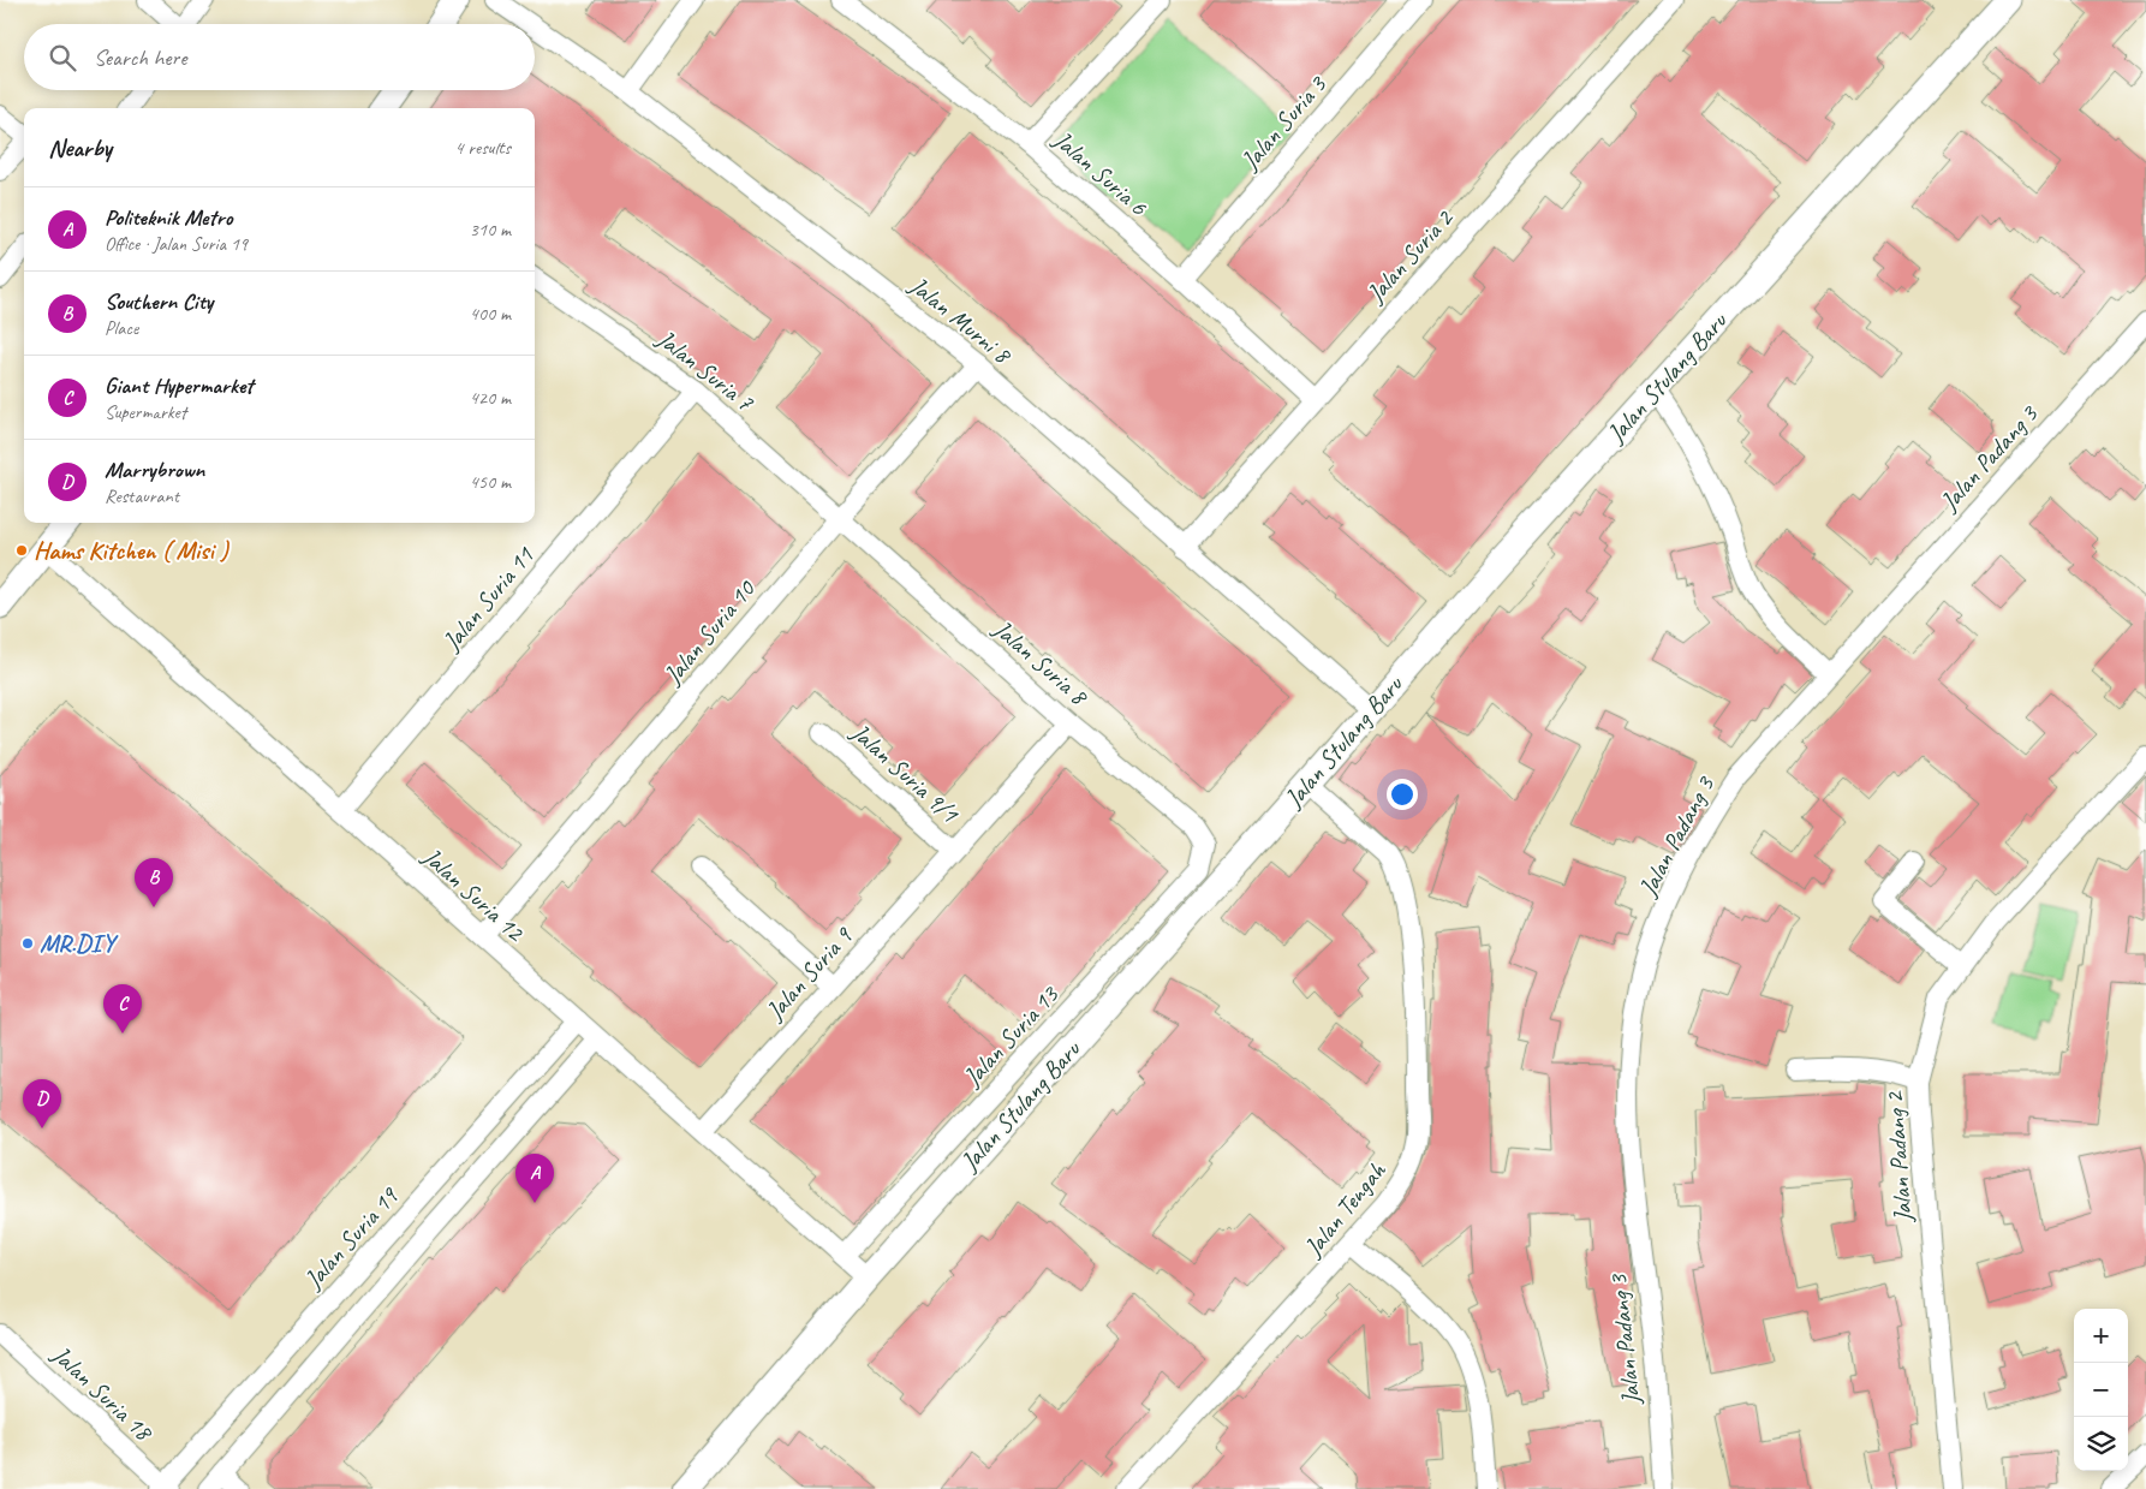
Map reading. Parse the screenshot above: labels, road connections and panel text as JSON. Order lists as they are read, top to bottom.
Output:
{
  "streets": {
    "main road": ["Jalan Stulang Baru"],
    "street": [
      "Jalan Suria 3",
      "Jalan Suria 6",
      "Jalan Suria 2",
      "Jalan Murni 8",
      "Jalan Suria 7",
      "Jalan Padang 3",
      "Jalan Suria 11",
      "Jalan Suria 10",
      "Jalan Suria 8",
      "Jalan Suria 9/1",
      "Jalan Suria 12",
      "Jalan Suria 9",
      "Jalan Suria 13",
      "Jalan Padang 2",
      "Jalan Tengah",
      "Jalan Suria 19",
      "Jalan Suria 18"
    ]
  },
  "crossings": [
    ["Jalan Suria 3", "Jalan Suria 6"],
    ["Jalan Suria 6", "Jalan Suria 2"],
    ["Jalan Suria 2", "Jalan Murni 8"],
    ["Jalan Murni 8", "Jalan Stulang Baru"],
    ["Jalan Murni 8", "Jalan Suria 10"],
    ["Jalan Suria 7", "Jalan Suria 11"],
    ["Jalan Suria 7", "Jalan Suria 10"],
    ["Jalan Suria 7", "Jalan Suria 8"],
    ["Jalan Stulang Baru", "Jalan Suria 12"],
    ["Jalan Stulang Baru", "Jalan Tengah"],
    ["Jalan Suria 11", "Jalan Suria 12"],
    ["Jalan Suria 10", "Jalan Suria 8"],
    ["Jalan Suria 10", "Jalan Suria 12"],
    ["Jalan Suria 8", "Jalan Suria 9"],
    ["Jalan Suria 8", "Jalan Suria 13"],
    ["Jalan Suria 9/1", "Jalan Suria 9"],
    ["Jalan Suria 12", "Jalan Suria 9"],
    ["Jalan Suria 12", "Jalan Suria 13"],
    ["Jalan Suria 12", "Jalan Suria 19"],
    ["Jalan Suria 19", "Jalan Suria 18"]
  ],
  "places": ["Hams Kitchen ( Misi )", "MR.DIY"],
  "page": {
    "search": "Search here",
    "heading": ["Nearby", "4 results"],
    "list": [
      {
        "mark": "A",
        "name": "Politeknik Metro",
        "note": "Office · Jalan Suria 19",
        "value": "310 m"
      },
      {
        "mark": "B",
        "name": "Southern City",
        "note": "Place",
        "value": "400 m"
      },
      {
        "mark": "C",
        "name": "Giant Hypermarket",
        "note": "Supermarket",
        "value": "420 m"
      },
      {
        "mark": "D",
        "name": "Marrybrown",
        "note": "Restaurant",
        "value": "450 m"
      }
    ],
    "pins": [
      "B",
      "C",
      "D",
      "A"
    ],
    "map_buttons": ["+", "−"]
  }
}
